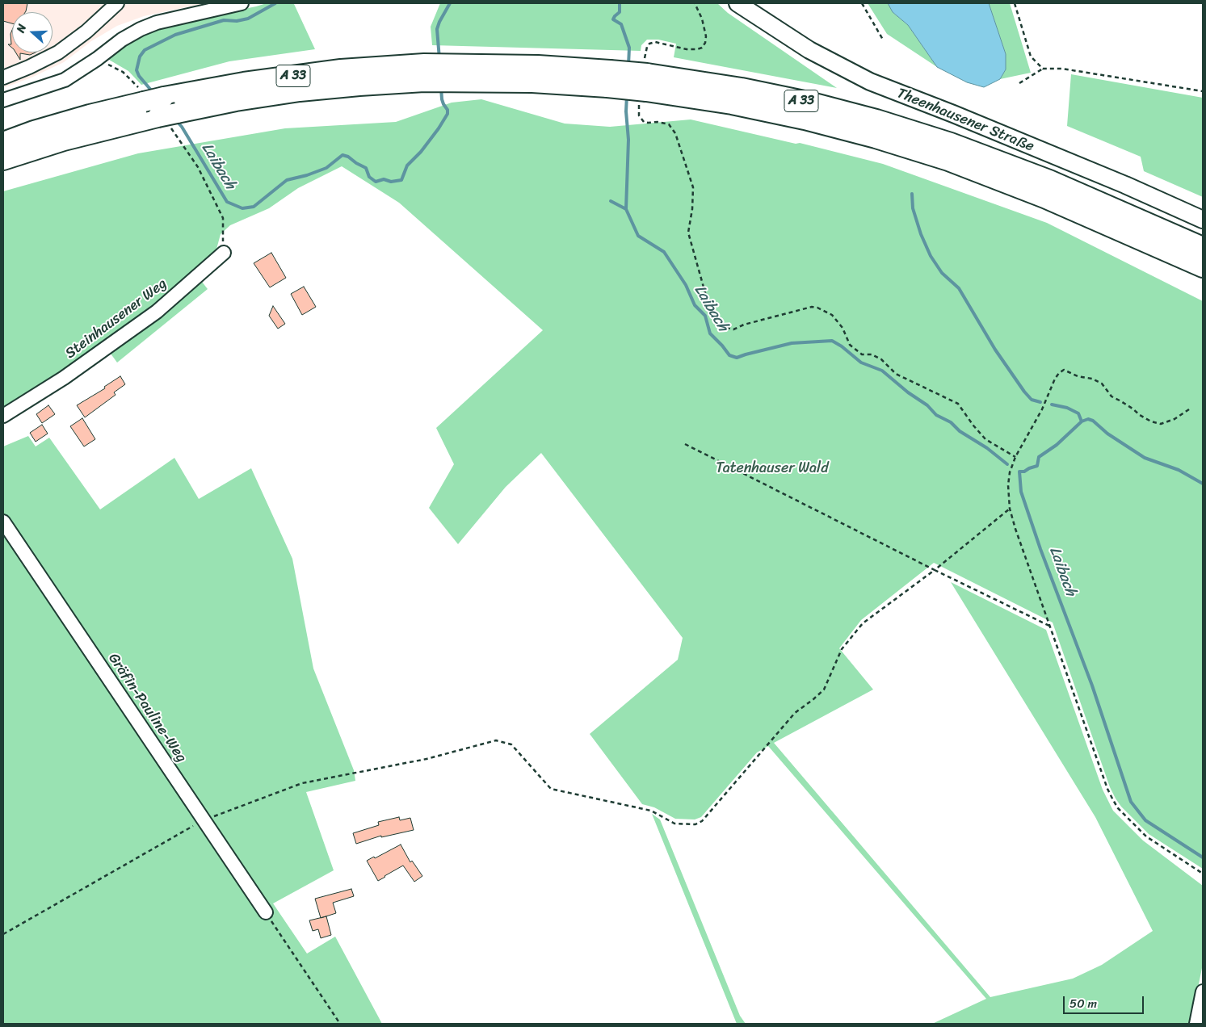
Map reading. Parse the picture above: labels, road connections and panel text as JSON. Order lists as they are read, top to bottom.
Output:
{
  "streets": {
    "highway": ["A 33"],
    "main road": ["Theenhausener Straße"],
    "street": ["Steinhausener Weg", "Gräfin-Pauline-Weg"]
  },
  "water": ["Laibach"],
  "parks": ["Tatenhauser Wald"],
  "scale_bar": "50 m",
  "north": "left"
}
